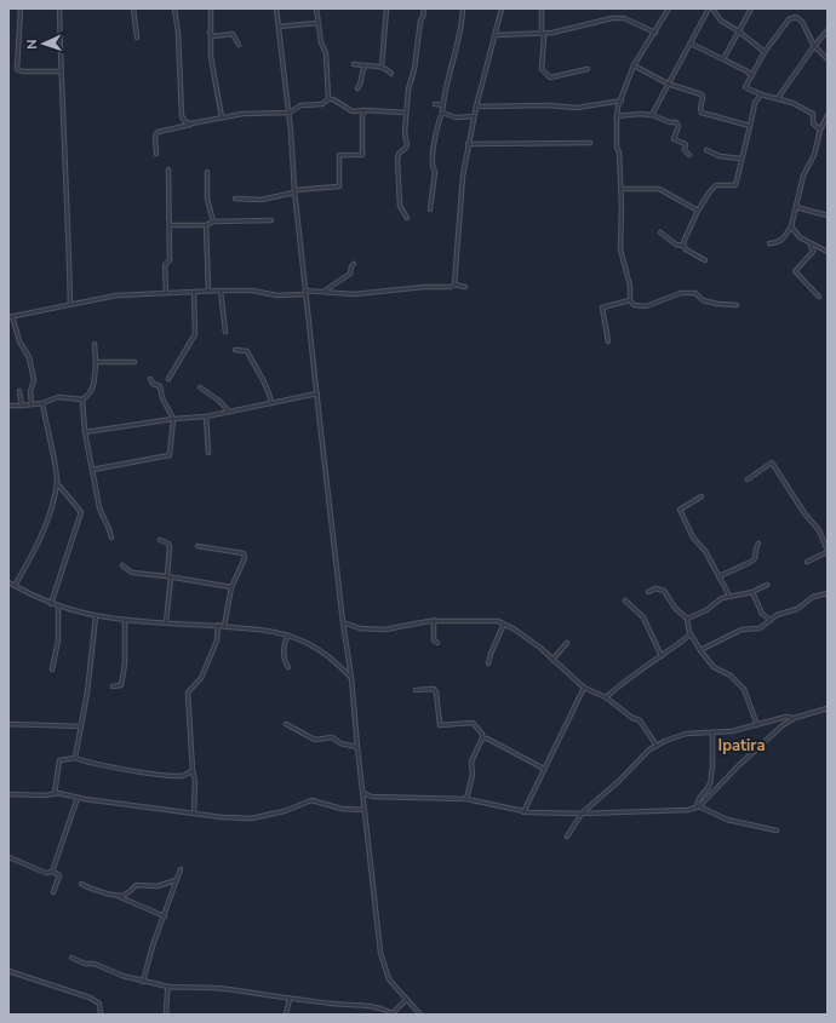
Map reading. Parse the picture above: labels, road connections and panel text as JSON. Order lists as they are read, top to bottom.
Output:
{
  "districts": ["Ipatira"],
  "north": "left"
}
